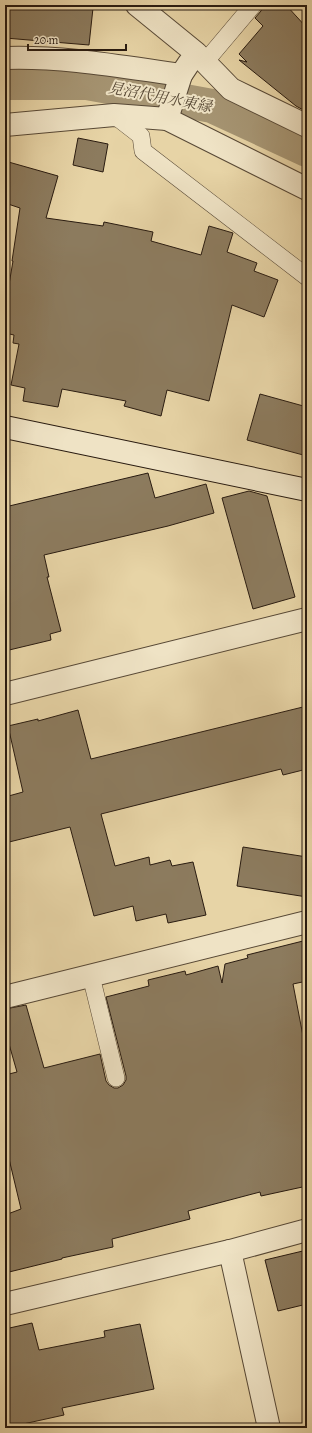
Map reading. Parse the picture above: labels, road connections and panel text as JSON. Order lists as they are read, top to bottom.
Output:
{
  "water": ["見沼代用水東縁"],
  "scale_bar": "20 m"
}
